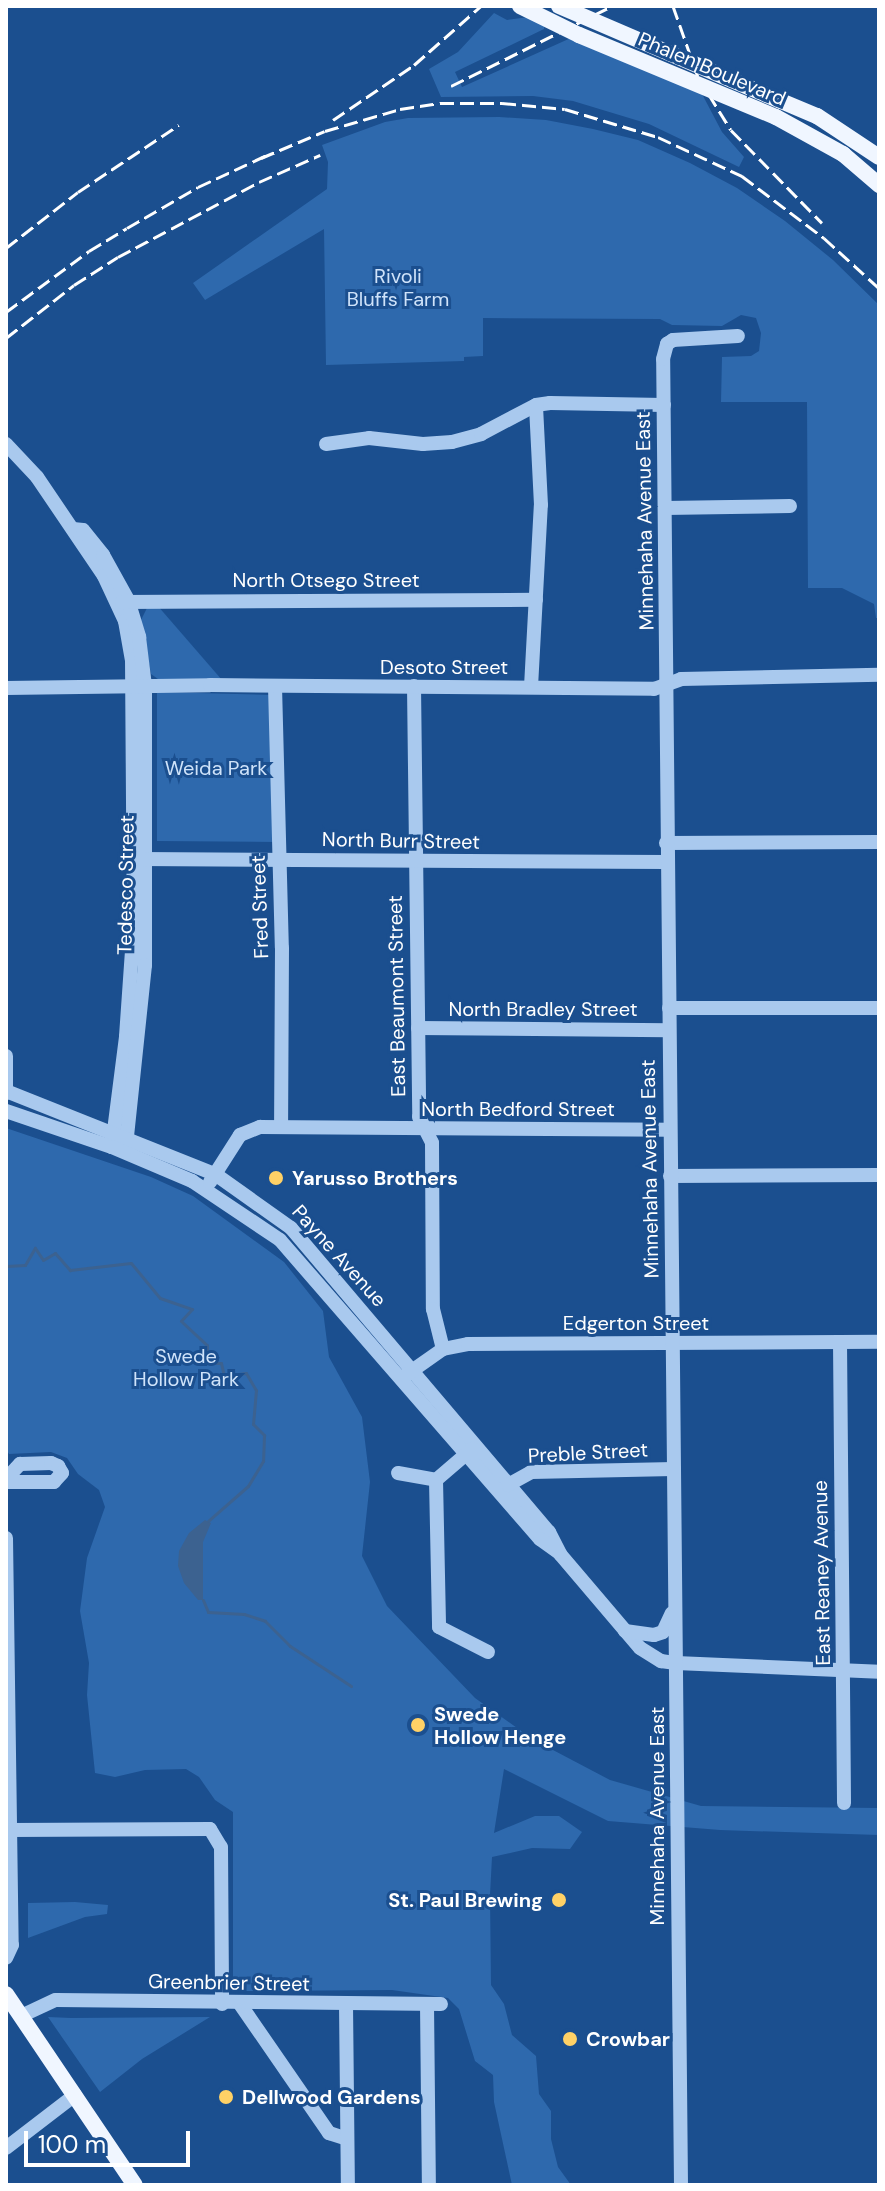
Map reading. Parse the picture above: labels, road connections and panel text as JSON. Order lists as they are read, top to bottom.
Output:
{
  "streets": {
    "main road": ["Phalen Boulevard"],
    "street": [
      "Minnehaha Avenue East",
      "North Otsego Street",
      "Desoto Street",
      "North Burr Street",
      "Tedesco Street",
      "Fred Street",
      "East Beaumont Street",
      "North Bradley Street",
      "North Bedford Street",
      "Payne Avenue",
      "Edgerton Street",
      "Preble Street",
      "East Reaney Avenue",
      "Greenbrier Street"
    ]
  },
  "crossings": [
    ["Minnehaha Avenue East", "Desoto Street"],
    ["Minnehaha Avenue East", "North Burr Street"],
    ["Minnehaha Avenue East", "North Bradley Street"],
    ["Minnehaha Avenue East", "North Bedford Street"],
    ["Minnehaha Avenue East", "Payne Avenue"],
    ["Minnehaha Avenue East", "Edgerton Street"],
    ["Minnehaha Avenue East", "Preble Street"],
    ["North Otsego Street", "Tedesco Street"],
    ["Desoto Street", "Tedesco Street"],
    ["Desoto Street", "Fred Street"],
    ["Desoto Street", "East Beaumont Street"],
    ["North Burr Street", "Tedesco Street"],
    ["North Burr Street", "Fred Street"],
    ["North Burr Street", "East Beaumont Street"],
    ["Tedesco Street", "Payne Avenue"],
    ["Fred Street", "North Bedford Street"],
    ["East Beaumont Street", "North Bradley Street"],
    ["East Beaumont Street", "North Bedford Street"],
    ["East Beaumont Street", "Edgerton Street"],
    ["North Bedford Street", "Payne Avenue"],
    ["Payne Avenue", "Edgerton Street"],
    ["Payne Avenue", "Preble Street"],
    ["Payne Avenue", "East Reaney Avenue"],
    ["Edgerton Street", "East Reaney Avenue"]
  ],
  "parks": ["Rivoli Bluffs Farm", "Weida Park", "Swede Hollow Park"],
  "places": [
    "Yarusso Brothers",
    "Swede Hollow Henge",
    "St. Paul Brewing",
    "Crowbar",
    "Dellwood Gardens"
  ],
  "scale_bar": "100 m"
}
